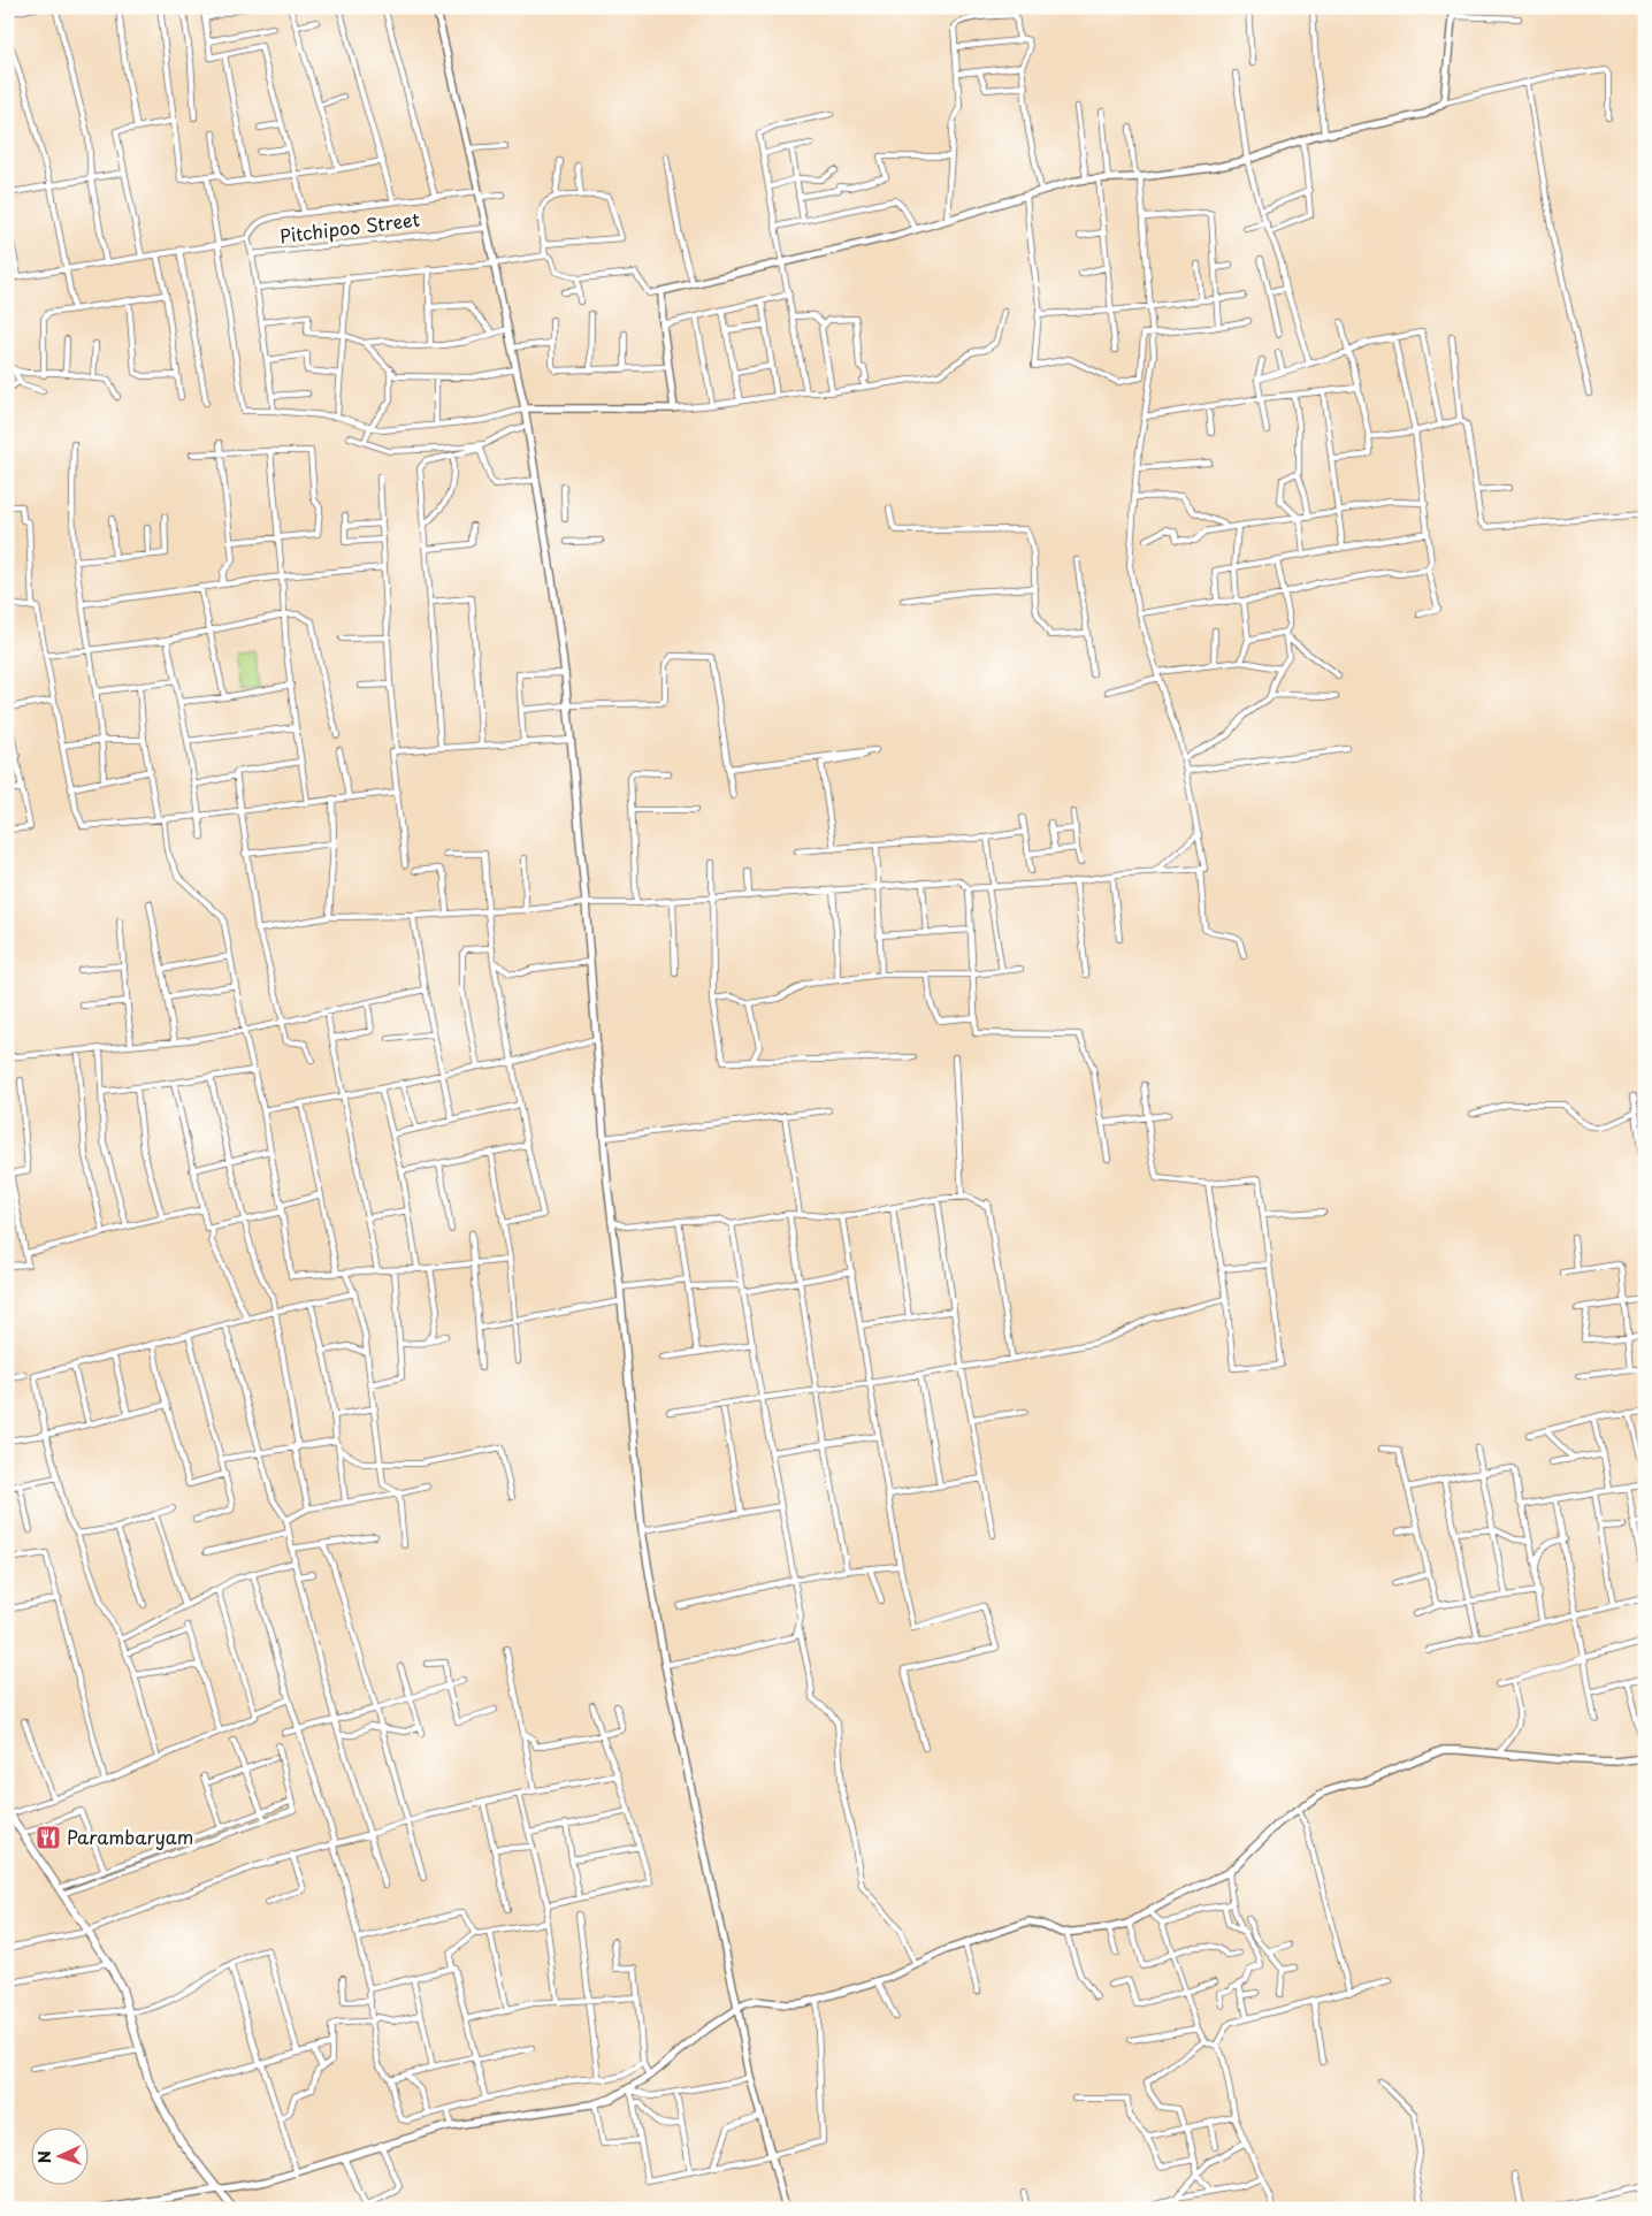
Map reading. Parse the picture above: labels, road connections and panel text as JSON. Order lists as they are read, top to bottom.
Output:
{
  "streets": {
    "street": ["Pitchipoo Street"]
  },
  "places": {
    "restaurant": ["Parambaryam"]
  },
  "north": "left"
}
